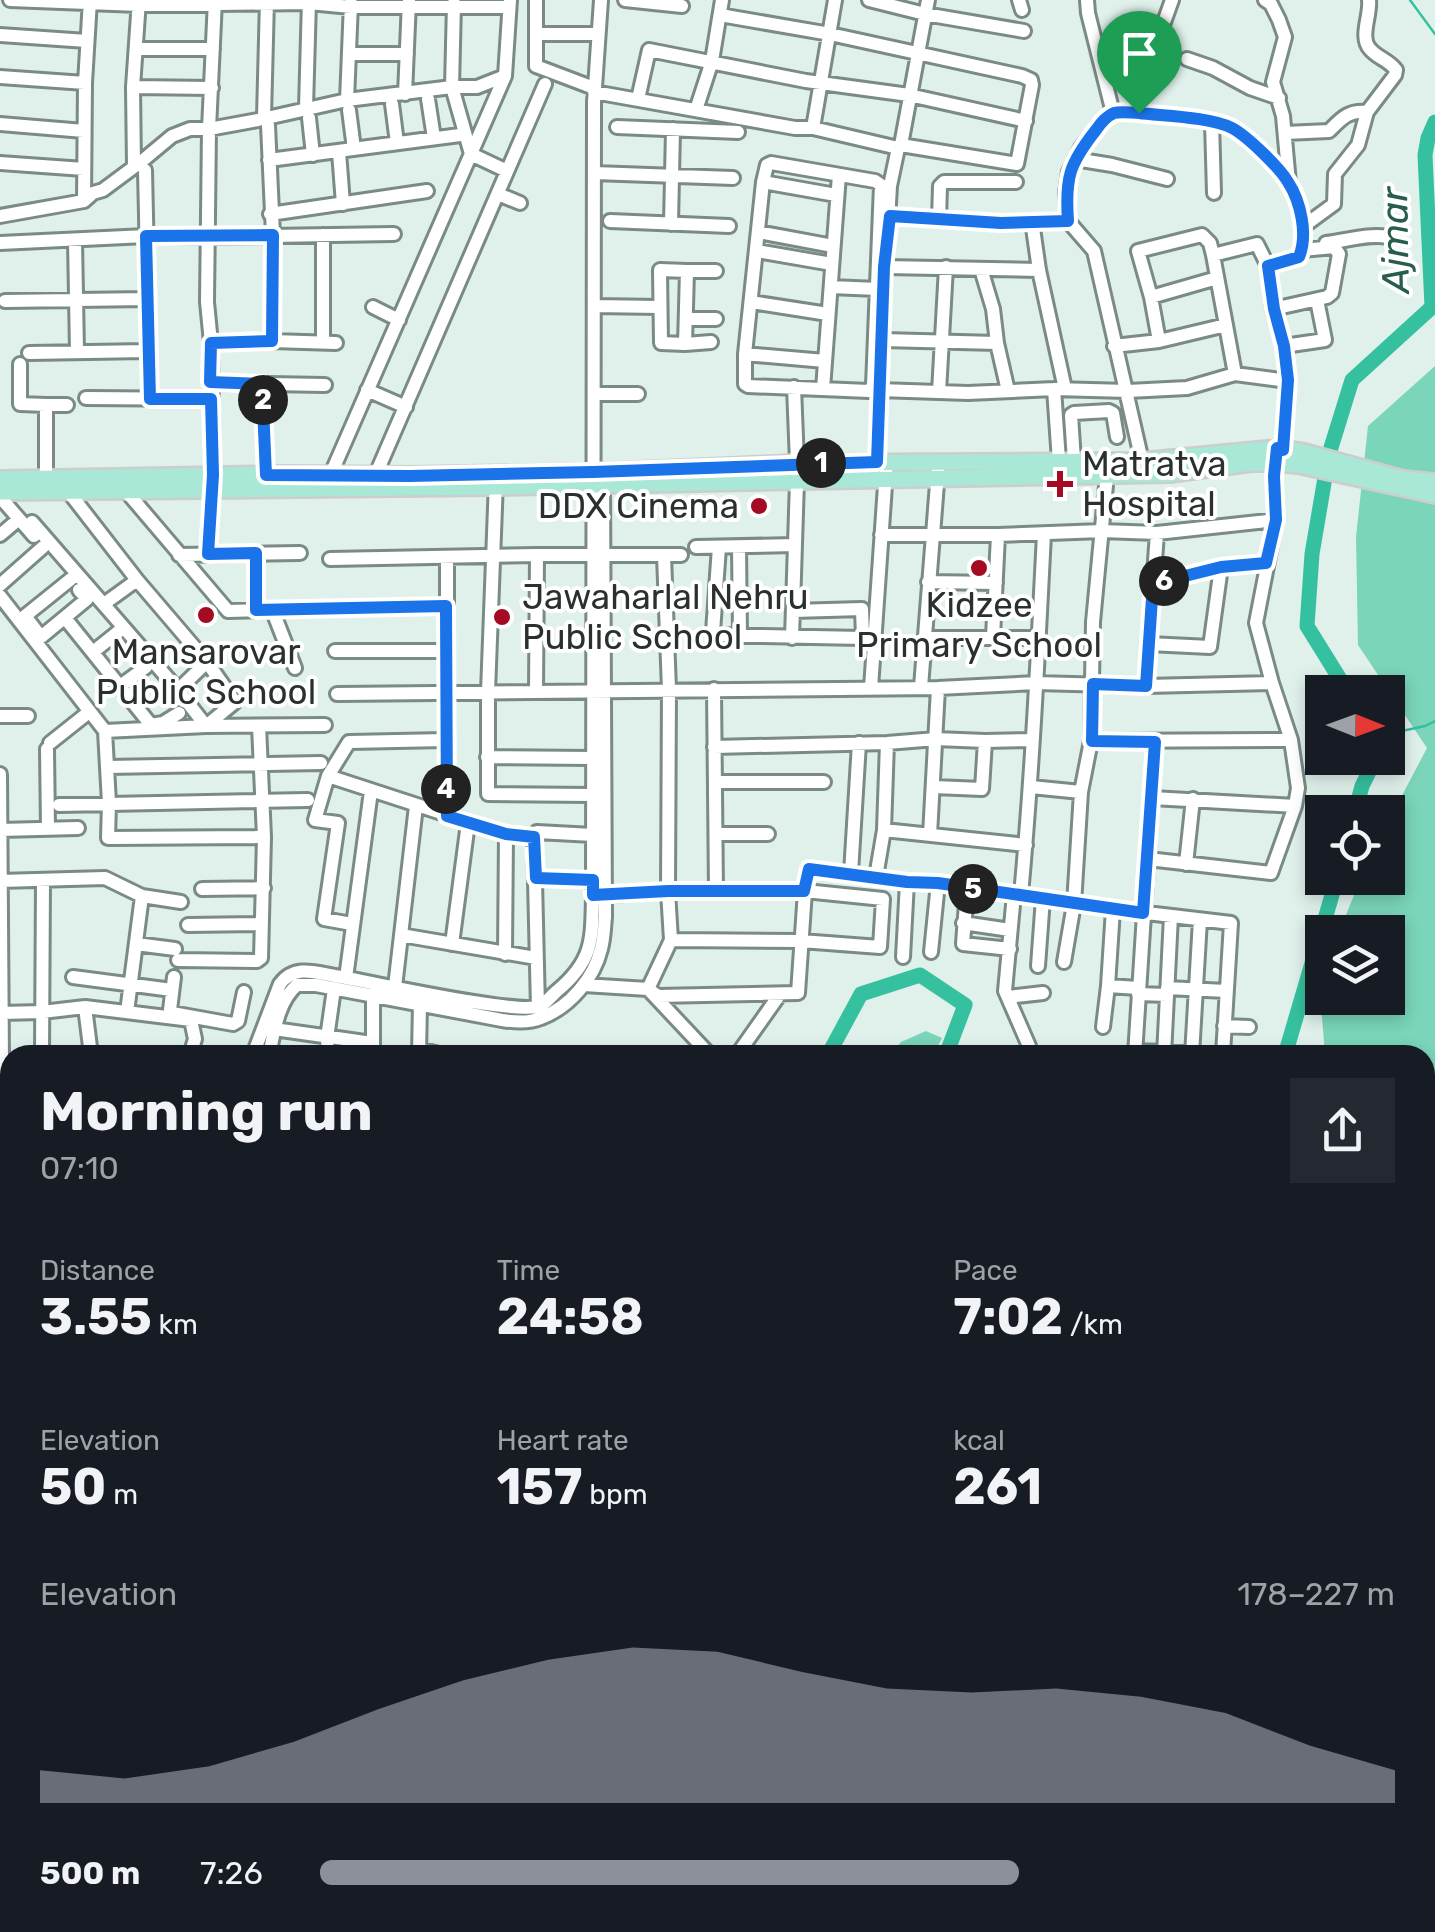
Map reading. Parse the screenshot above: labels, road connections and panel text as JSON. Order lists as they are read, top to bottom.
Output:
{
  "water": ["Ajmar"],
  "places": {
    "health": ["Matratva Hospital"],
    "other": [
      "DDX Cinema",
      "Kidzee Primary School",
      "Mansarovar Public School",
      "Jawaharlal Nehru Public School"
    ]
  },
  "north": "right",
  "page": {
    "pins": [
      "2",
      "1",
      "6",
      "4",
      "5"
    ],
    "heading": ["Morning run", "07:10"],
    "stats": [
      ["Distance", "3.55 km"],
      ["Time", "24:58"],
      ["Pace", "7:02 /km"],
      ["Elevation", "50 m"],
      ["Heart rate", "157 bpm"],
      ["kcal", "261"]
    ],
    "chart": ["Elevation", "178–227 m"],
    "list": [
      {
        "name": "500 m",
        "note": "7:26"
      }
    ]
  }
}
